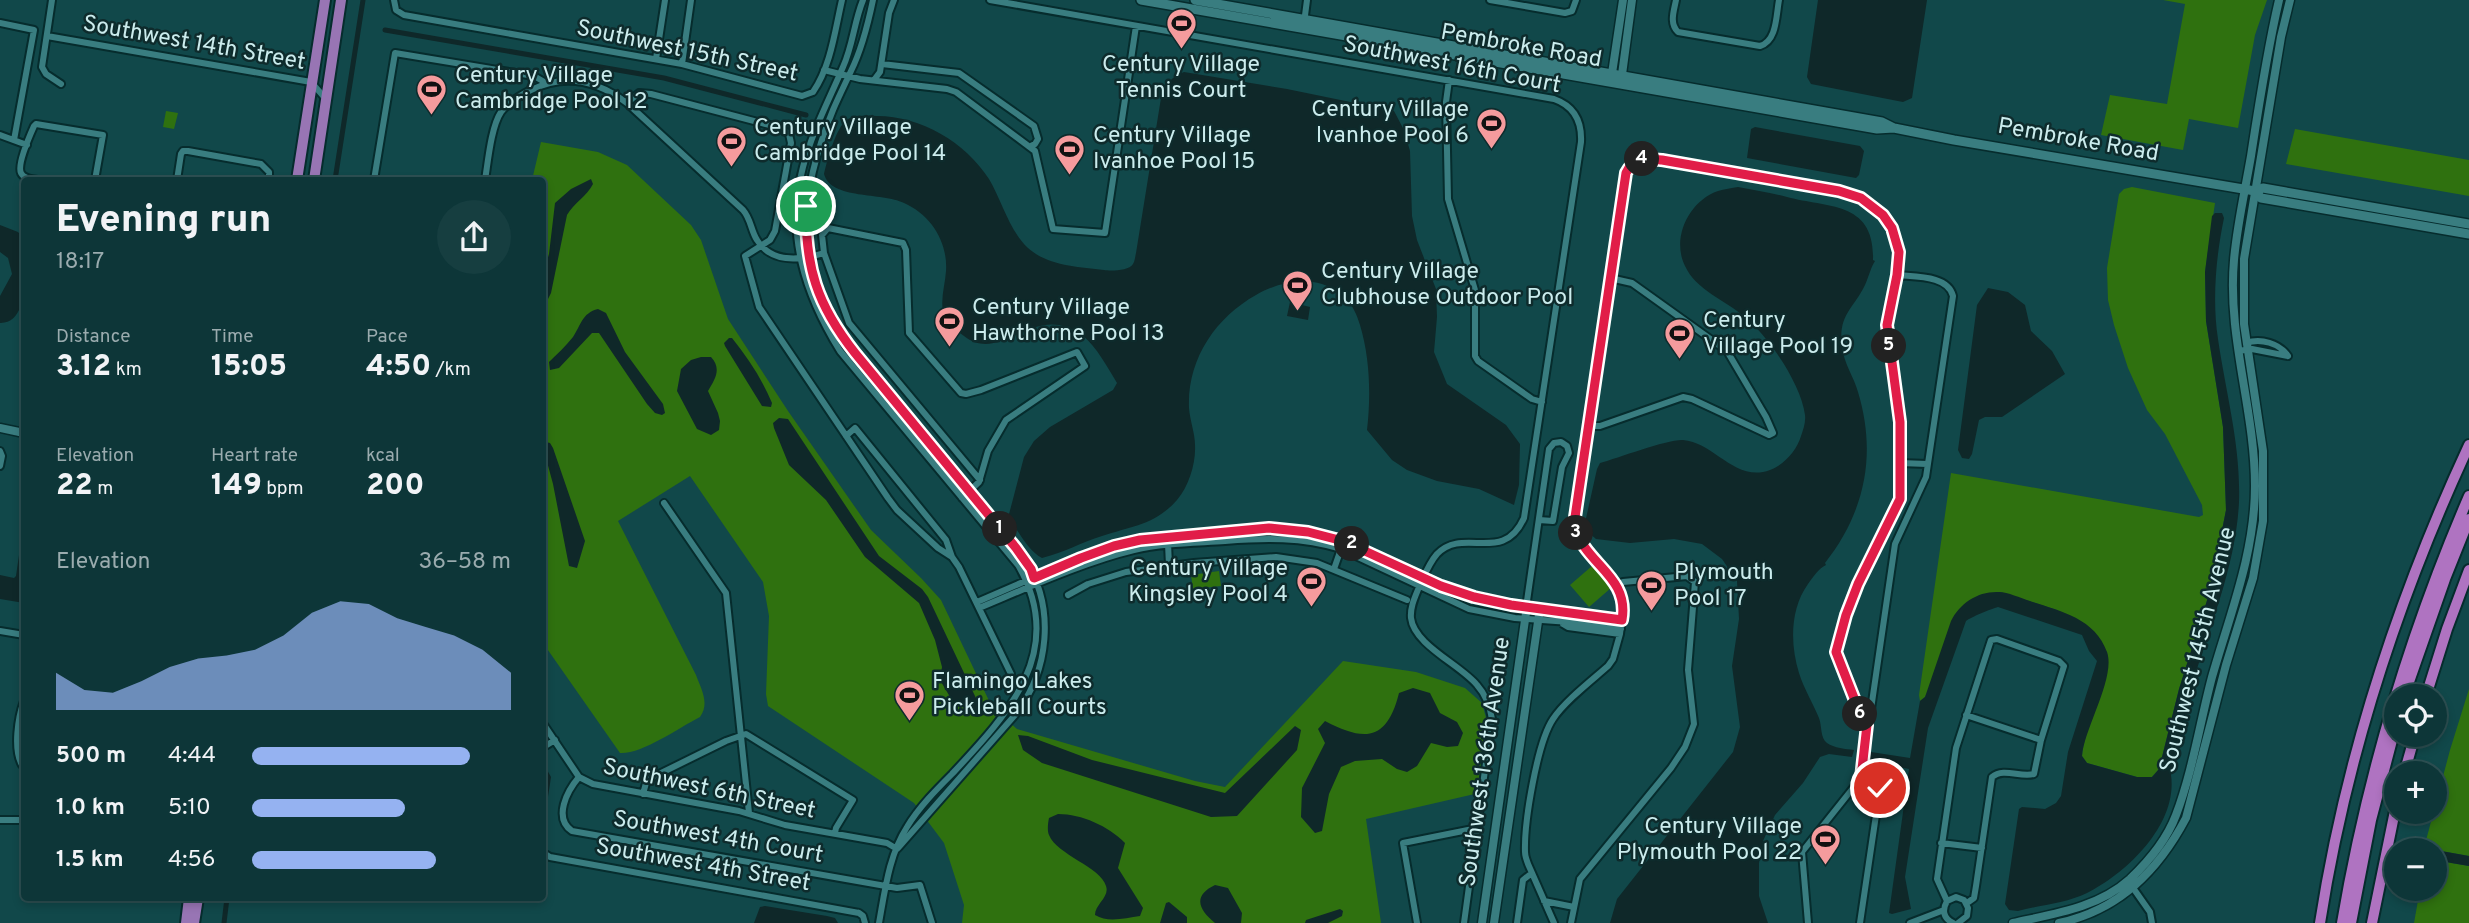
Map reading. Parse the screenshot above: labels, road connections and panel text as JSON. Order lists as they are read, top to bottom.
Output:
{
  "streets": {
    "main road": ["Pembroke Road"],
    "street": [
      "Southwest 14th Street",
      "Southwest 15th Street",
      "Southwest 16th Court",
      "Southwest 145th Avenue",
      "Southwest 136th Avenue",
      "Southwest 6th Street",
      "Southwest 4th Court",
      "Southwest 4th Street"
    ]
  },
  "crossings": [
    ["Pembroke Road", "Southwest 145th Avenue"],
    ["Southwest 6th Street", "Southwest 4th Court"]
  ],
  "places": {
    "sports": [
      "Century Village Tennis Court",
      "Century Village Cambridge Pool 12",
      "Century Village Ivanhoe Pool 6",
      "Century Village Cambridge Pool 14",
      "Century Village Ivanhoe Pool 15",
      "Century Village Clubhouse Outdoor Pool",
      "Century Village Hawthorne Pool 13",
      "Century Village Pool 19",
      "Century Village Kingsley Pool 4",
      "Plymouth Pool 17",
      "Flamingo Lakes Pickleball Courts",
      "Century Village Plymouth Pool 22"
    ]
  },
  "page": {
    "pins": [
      "4",
      "5",
      "1",
      "3",
      "2",
      "6"
    ],
    "heading": ["Evening run", "18:17"],
    "stats": [
      ["Distance", "3.12 km"],
      ["Time", "15:05"],
      ["Pace", "4:50 /km"],
      ["Elevation", "22 m"],
      ["Heart rate", "149 bpm"],
      ["kcal", "200"]
    ],
    "chart": ["Elevation", "36–58 m"],
    "map_buttons": ["+", "−"],
    "list": [
      {
        "name": "500 m",
        "note": "4:44"
      },
      {
        "name": "1.0 km",
        "note": "5:10"
      },
      {
        "name": "1.5 km",
        "note": "4:56"
      }
    ]
  }
}
